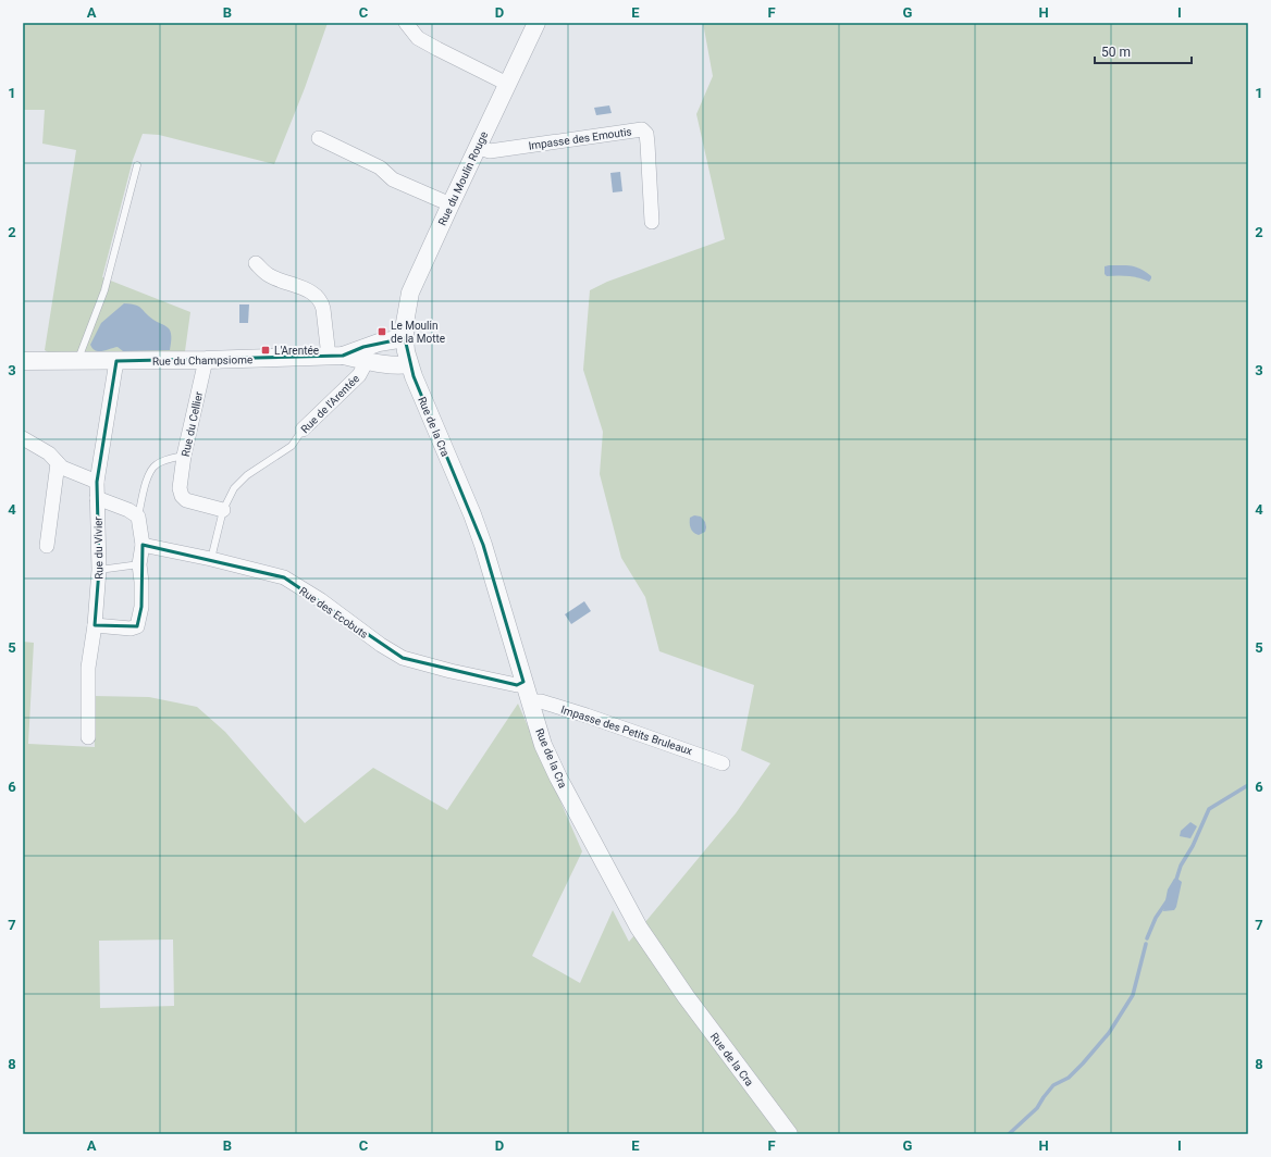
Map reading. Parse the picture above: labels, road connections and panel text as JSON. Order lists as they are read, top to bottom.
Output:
{
  "streets": {
    "street": [
      "Impasse des Emoutis",
      "Rue du Moulin Rouge",
      "Rue du Champsiome",
      "Rue de l'Arentée",
      "Rue du Cellier",
      "Rue de la Cra",
      "Rue du Vivier",
      "Rue des Ecobuts",
      "Impasse des Petits Bruleaux"
    ]
  },
  "crossings": [
    ["Impasse des Emoutis", "Rue du Moulin Rouge"],
    ["Rue du Moulin Rouge", "Rue du Champsiome"],
    ["Rue du Moulin Rouge", "Rue de la Cra"],
    ["Rue du Champsiome", "Rue du Cellier"],
    ["Rue du Champsiome", "Rue de la Cra"],
    ["Rue du Champsiome", "Rue du Vivier"],
    ["Rue de l'Arentée", "Rue du Cellier"],
    ["Rue de l'Arentée", "Rue des Ecobuts"],
    ["Rue de la Cra", "Rue des Ecobuts"],
    ["Rue de la Cra", "Impasse des Petits Bruleaux"]
  ],
  "places": {
    "transit": ["Le Moulin de la Motte", "L'Arentée"]
  },
  "scale_bar": "50 m",
  "grid": {
    "columns": [
      "A",
      "B",
      "C",
      "D",
      "E",
      "F",
      "G",
      "H",
      "I"
    ],
    "rows": [
      "1",
      "2",
      "3",
      "4",
      "5",
      "6",
      "7",
      "8"
    ]
  }
}
